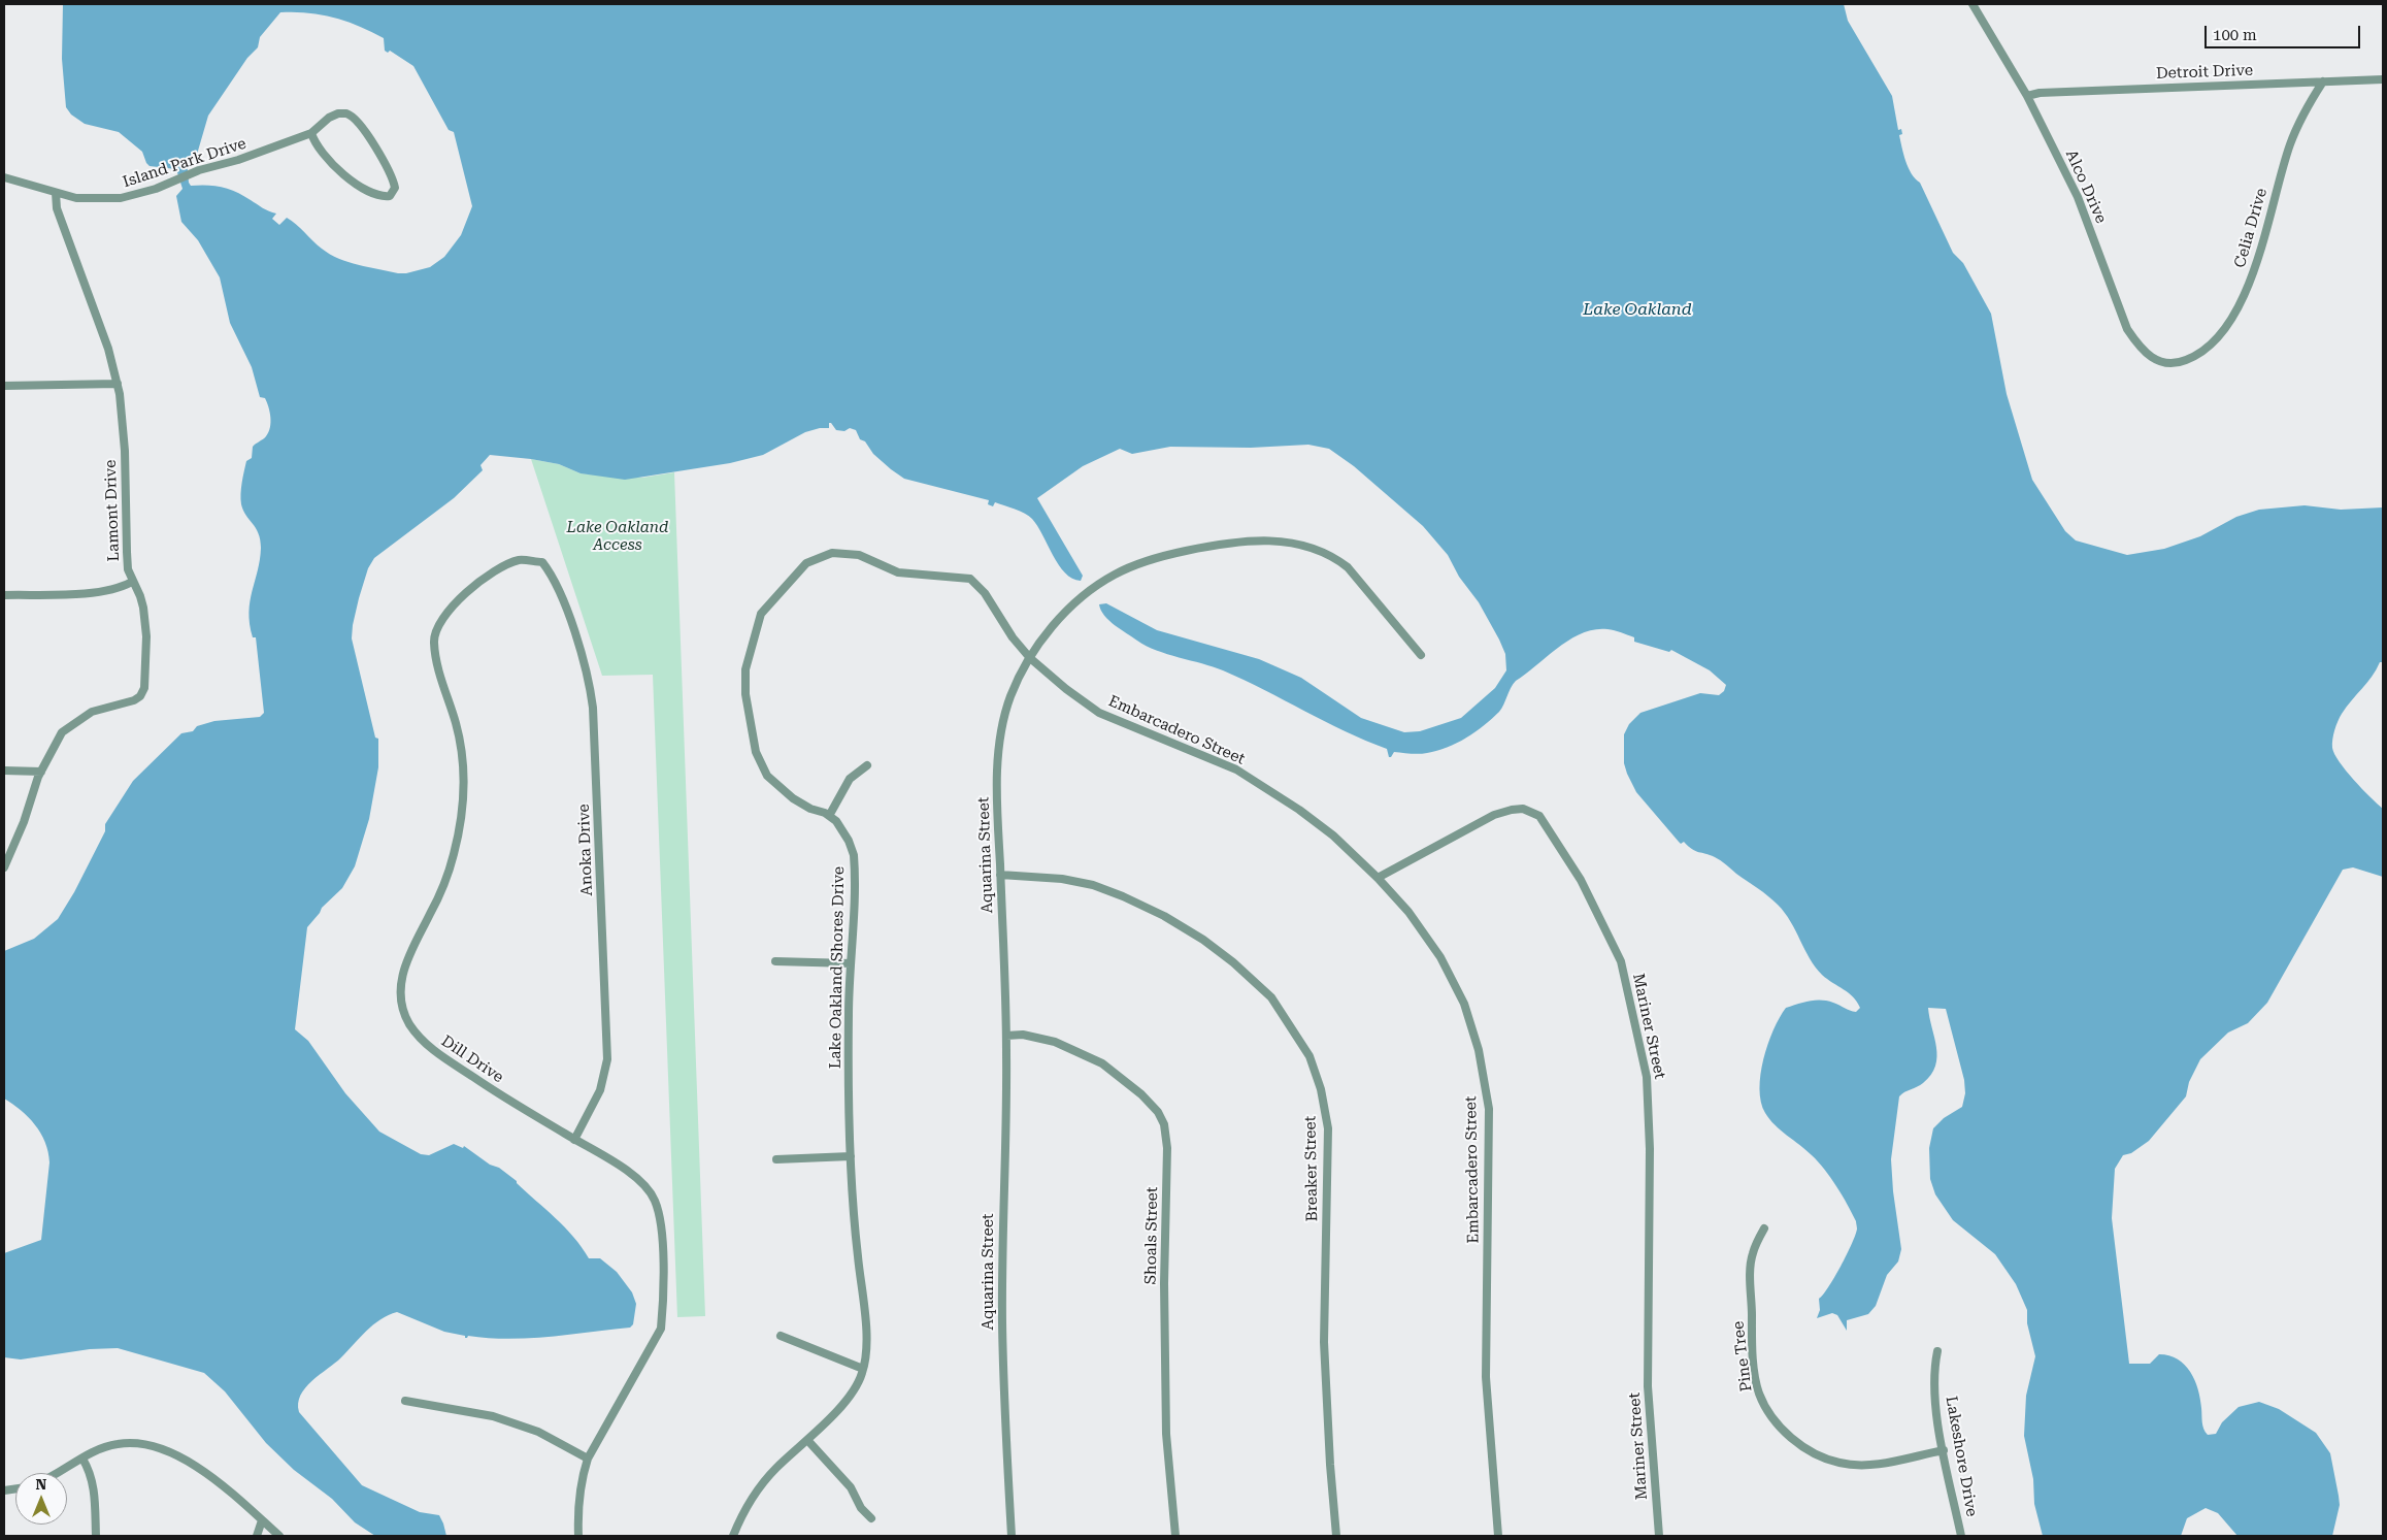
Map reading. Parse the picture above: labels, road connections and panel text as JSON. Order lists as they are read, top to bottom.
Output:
{
  "streets": {
    "street": [
      "Detroit Drive",
      "Island Park Drive",
      "Alco Drive",
      "Celia Drive",
      "Lamont Drive",
      "Embarcadero Street",
      "Anoka Drive",
      "Aquarina Street",
      "Lake Oakland Shores Drive",
      "Mariner Street",
      "Dill Drive",
      "Breaker Street",
      "Shoals Street",
      "Pine Tree",
      "Lakeshore Drive"
    ]
  },
  "crossings": [
    ["Detroit Drive", "Alco Drive"],
    ["Detroit Drive", "Celia Drive"],
    ["Island Park Drive", "Lamont Drive"],
    ["Alco Drive", "Celia Drive"],
    ["Embarcadero Street", "Aquarina Street"],
    ["Embarcadero Street", "Lake Oakland Shores Drive"],
    ["Embarcadero Street", "Mariner Street"],
    ["Anoka Drive", "Dill Drive"],
    ["Aquarina Street", "Lake Oakland Shores Drive"],
    ["Aquarina Street", "Breaker Street"],
    ["Aquarina Street", "Shoals Street"],
    ["Pine Tree", "Lakeshore Drive"]
  ],
  "water": ["Lake Oakland"],
  "parks": ["Lake Oakland Access"],
  "scale_bar": "100 m",
  "north": "top"
}
